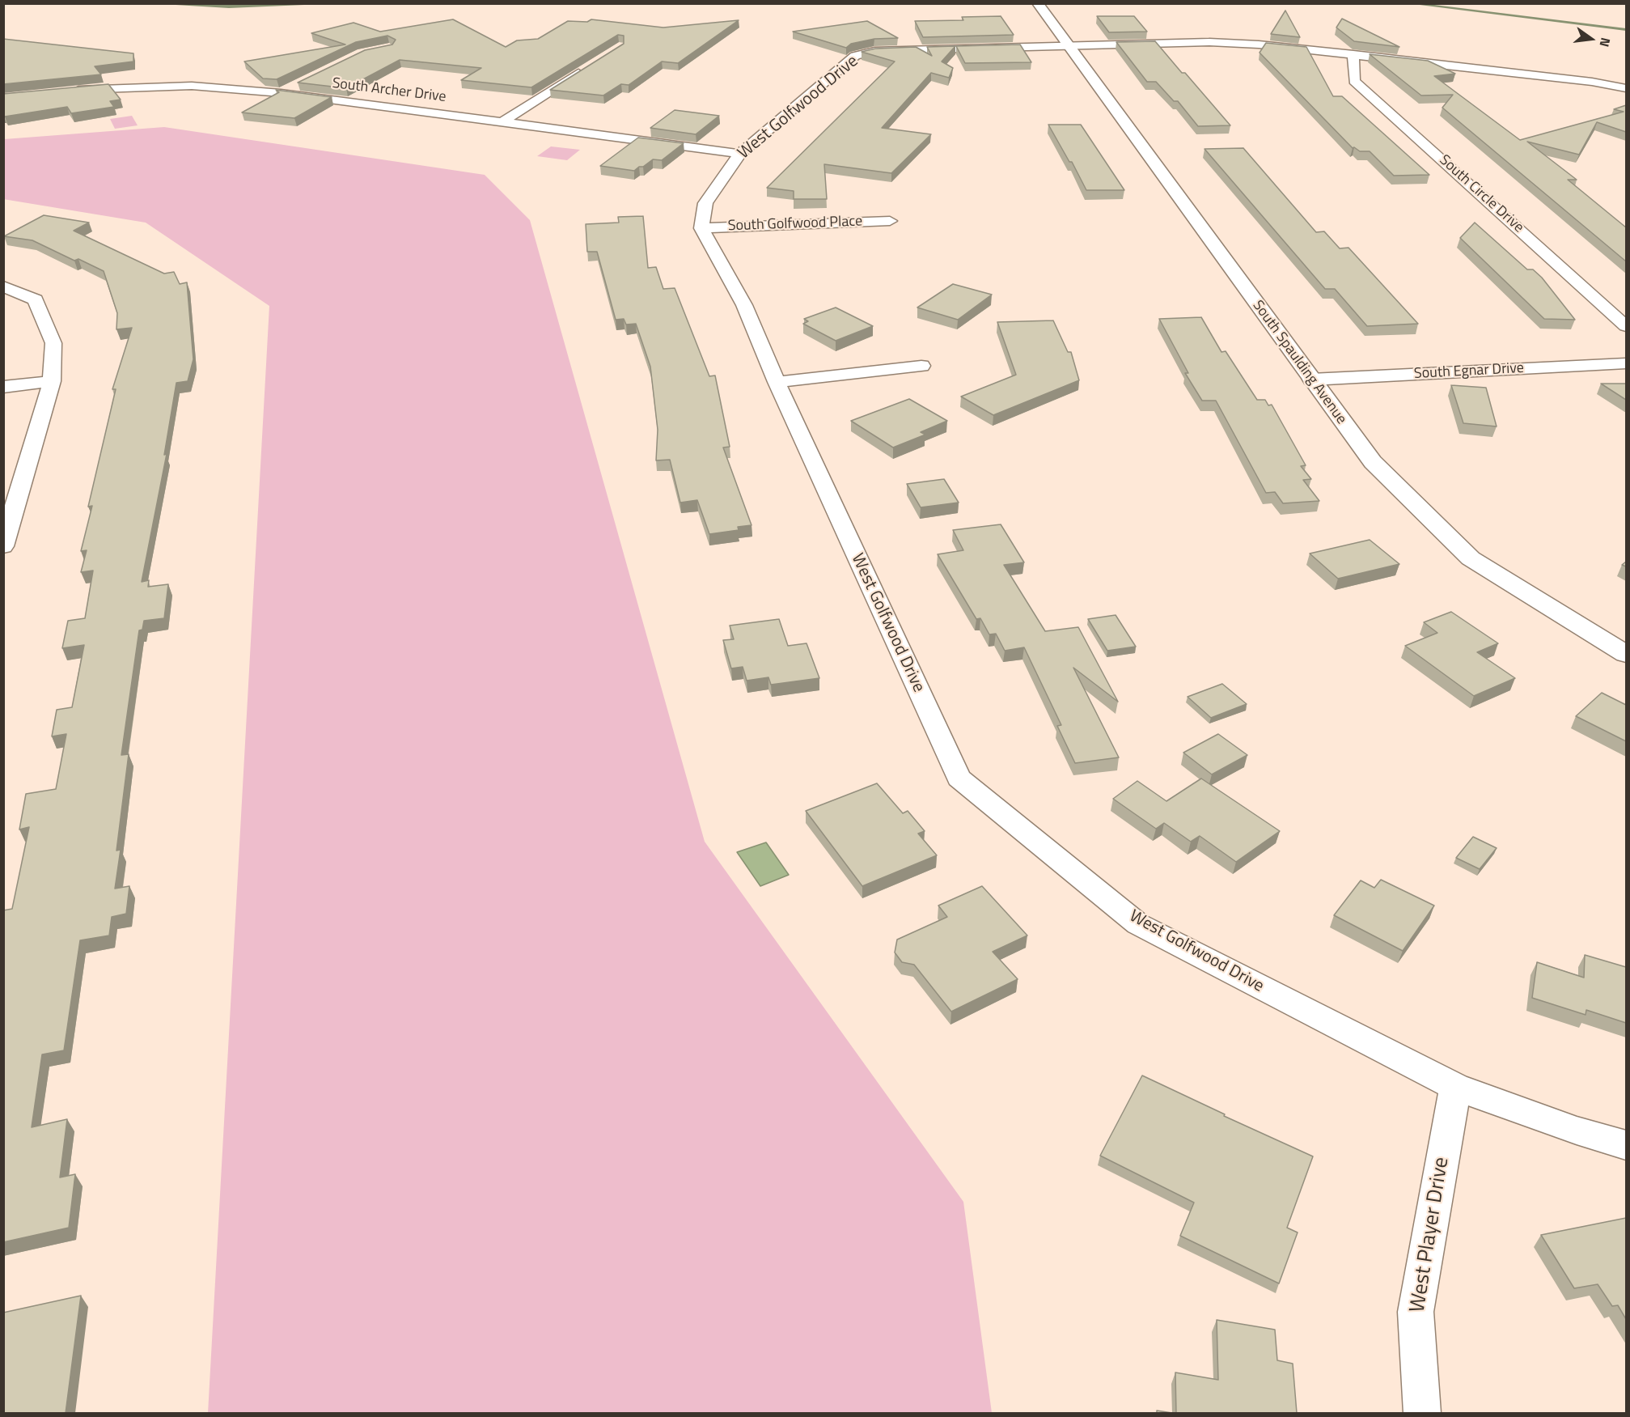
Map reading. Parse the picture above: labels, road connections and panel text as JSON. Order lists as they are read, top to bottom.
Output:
{
  "streets": {
    "street": [
      "South Archer Drive",
      "West Golfwood Drive",
      "South Circle Drive",
      "South Golfwood Place",
      "South Spaulding Avenue",
      "South Egnar Drive",
      "West Player Drive"
    ]
  },
  "crossings": [
    ["South Archer Drive", "West Golfwood Drive"],
    ["West Golfwood Drive", "South Circle Drive"],
    ["West Golfwood Drive", "South Golfwood Place"],
    ["West Golfwood Drive", "South Spaulding Avenue"],
    ["West Golfwood Drive", "West Player Drive"],
    ["South Spaulding Avenue", "South Egnar Drive"]
  ],
  "north": "right"
}
